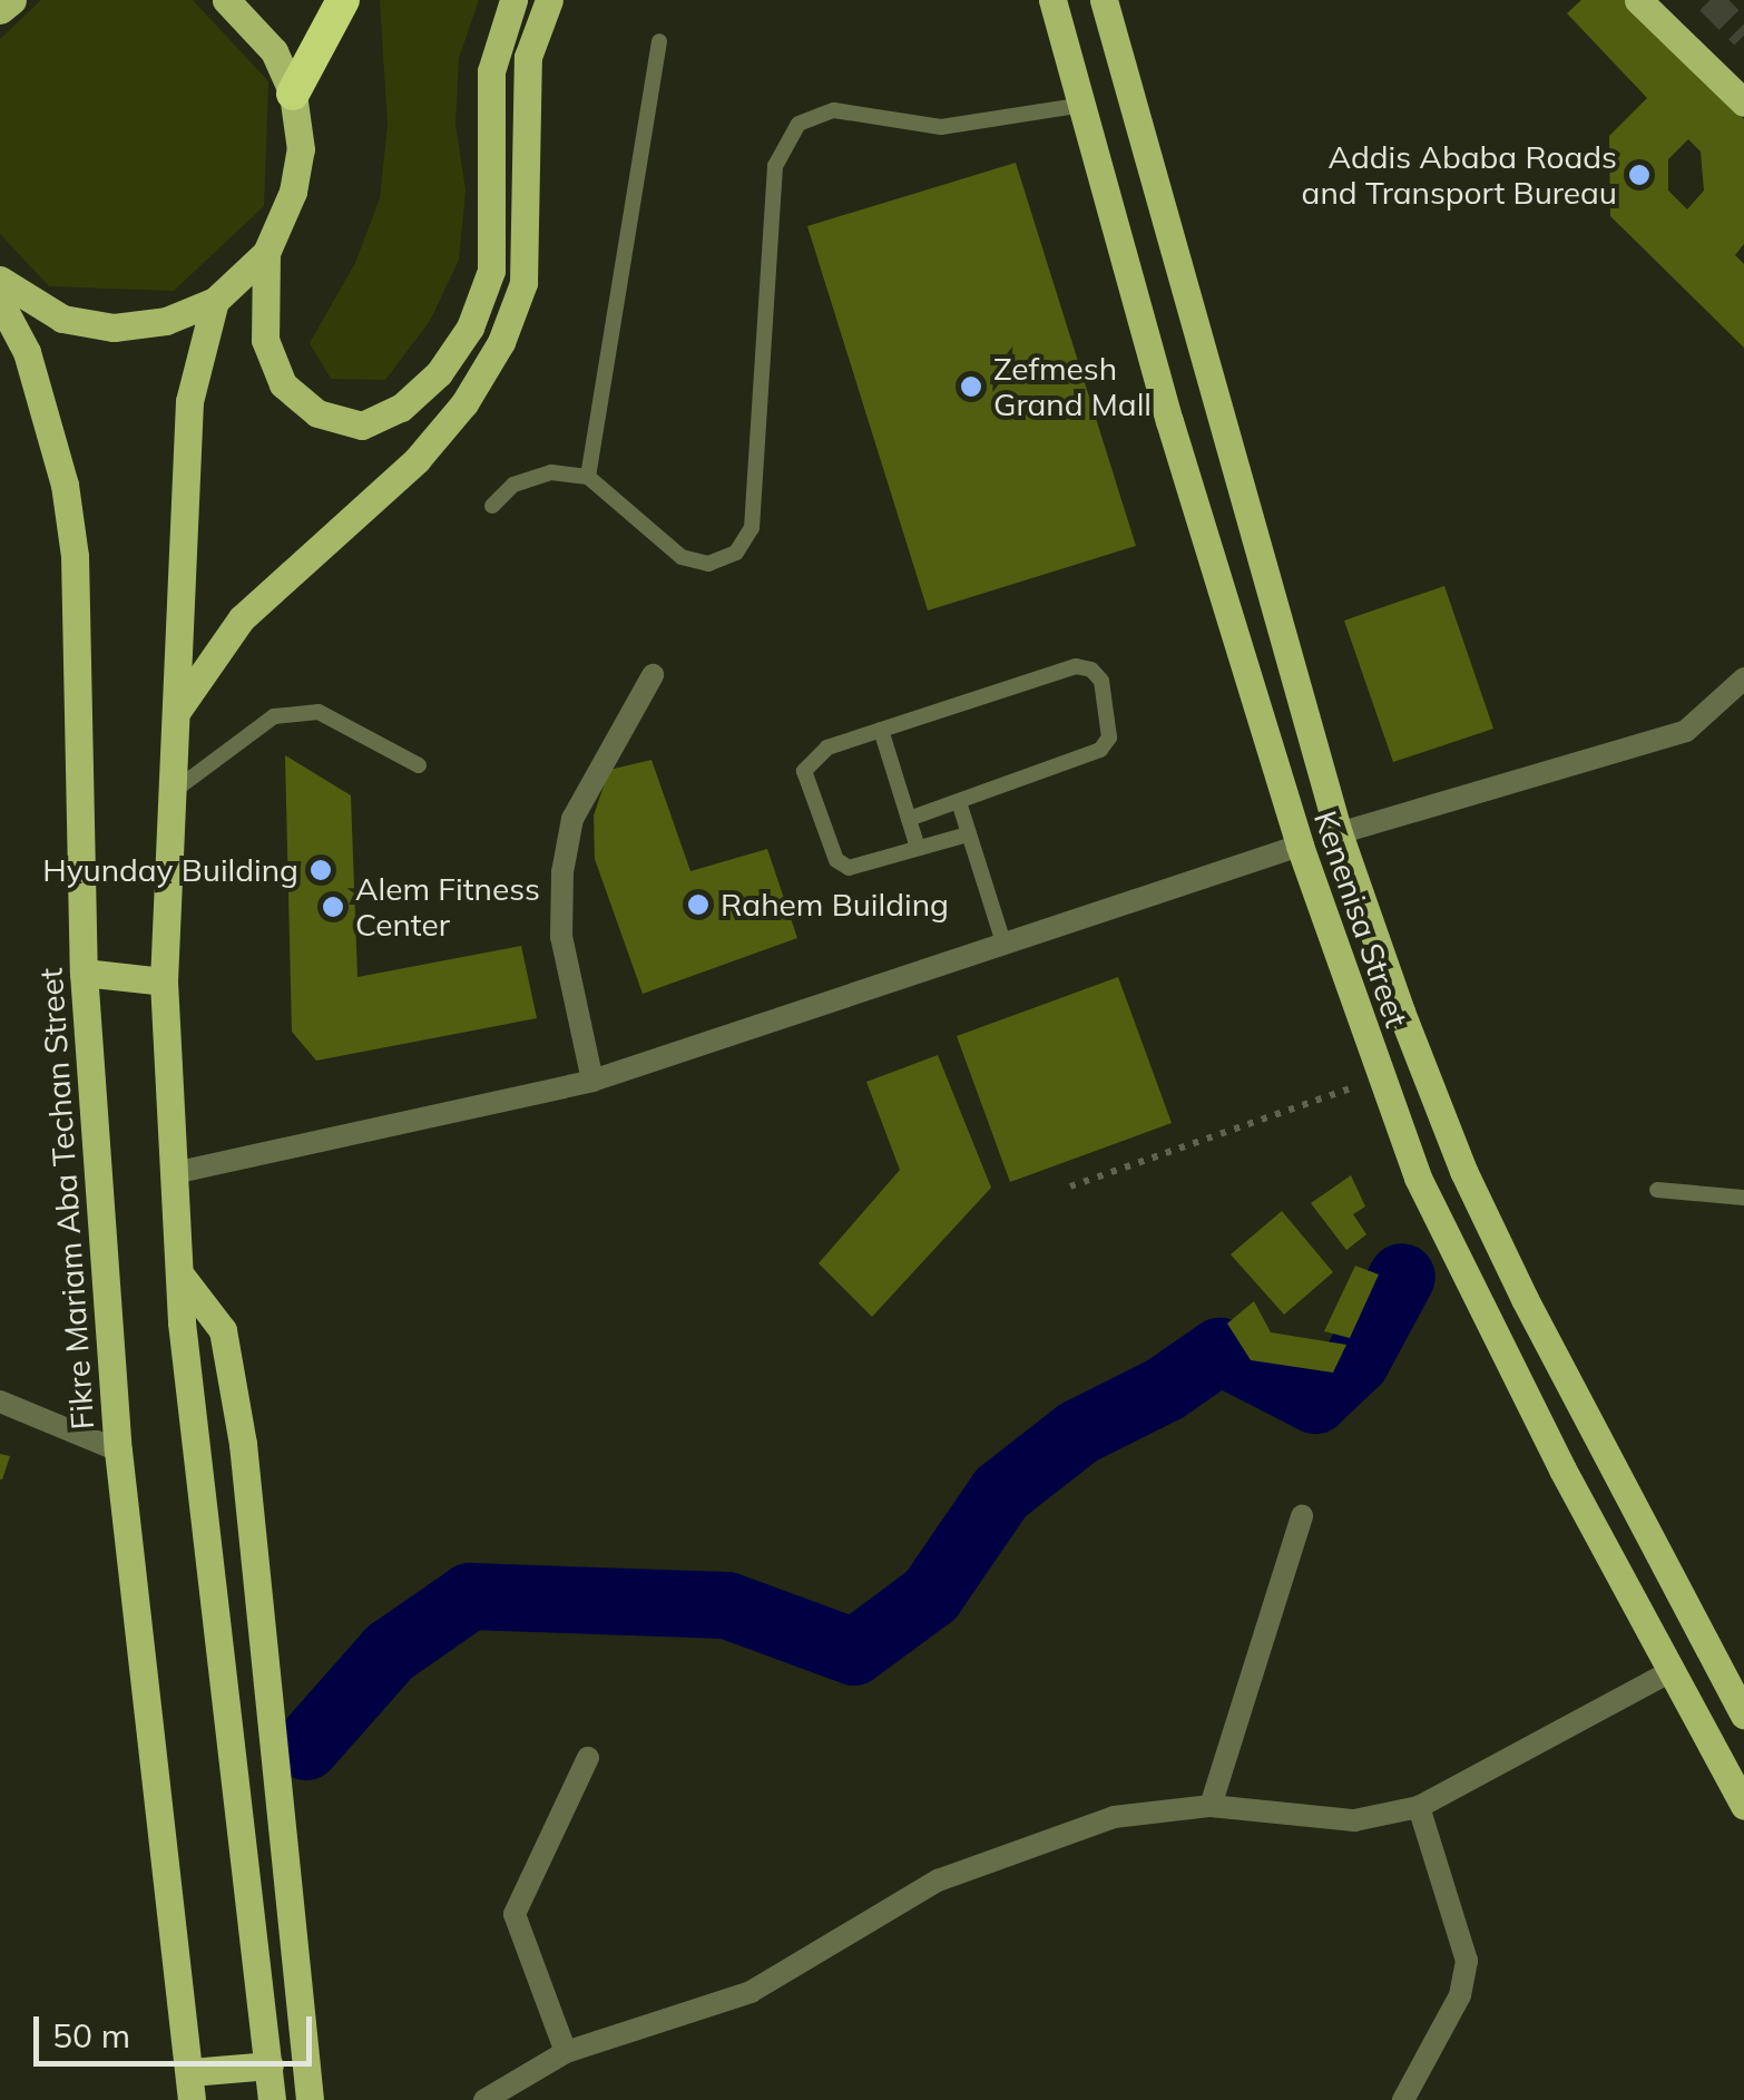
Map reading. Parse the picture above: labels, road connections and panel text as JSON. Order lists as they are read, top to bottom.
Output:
{
  "streets": {
    "main road": ["Kenenisa Street", "Fikre Mariam Aba Techan Street"]
  },
  "places": [
    "Addis Ababa Roads and Transport Bureau",
    "Zefmesh Grand Mall",
    "Hyunday Building",
    "Rahem Building",
    "Alem Fitness Center"
  ],
  "scale_bar": "50 m"
}
